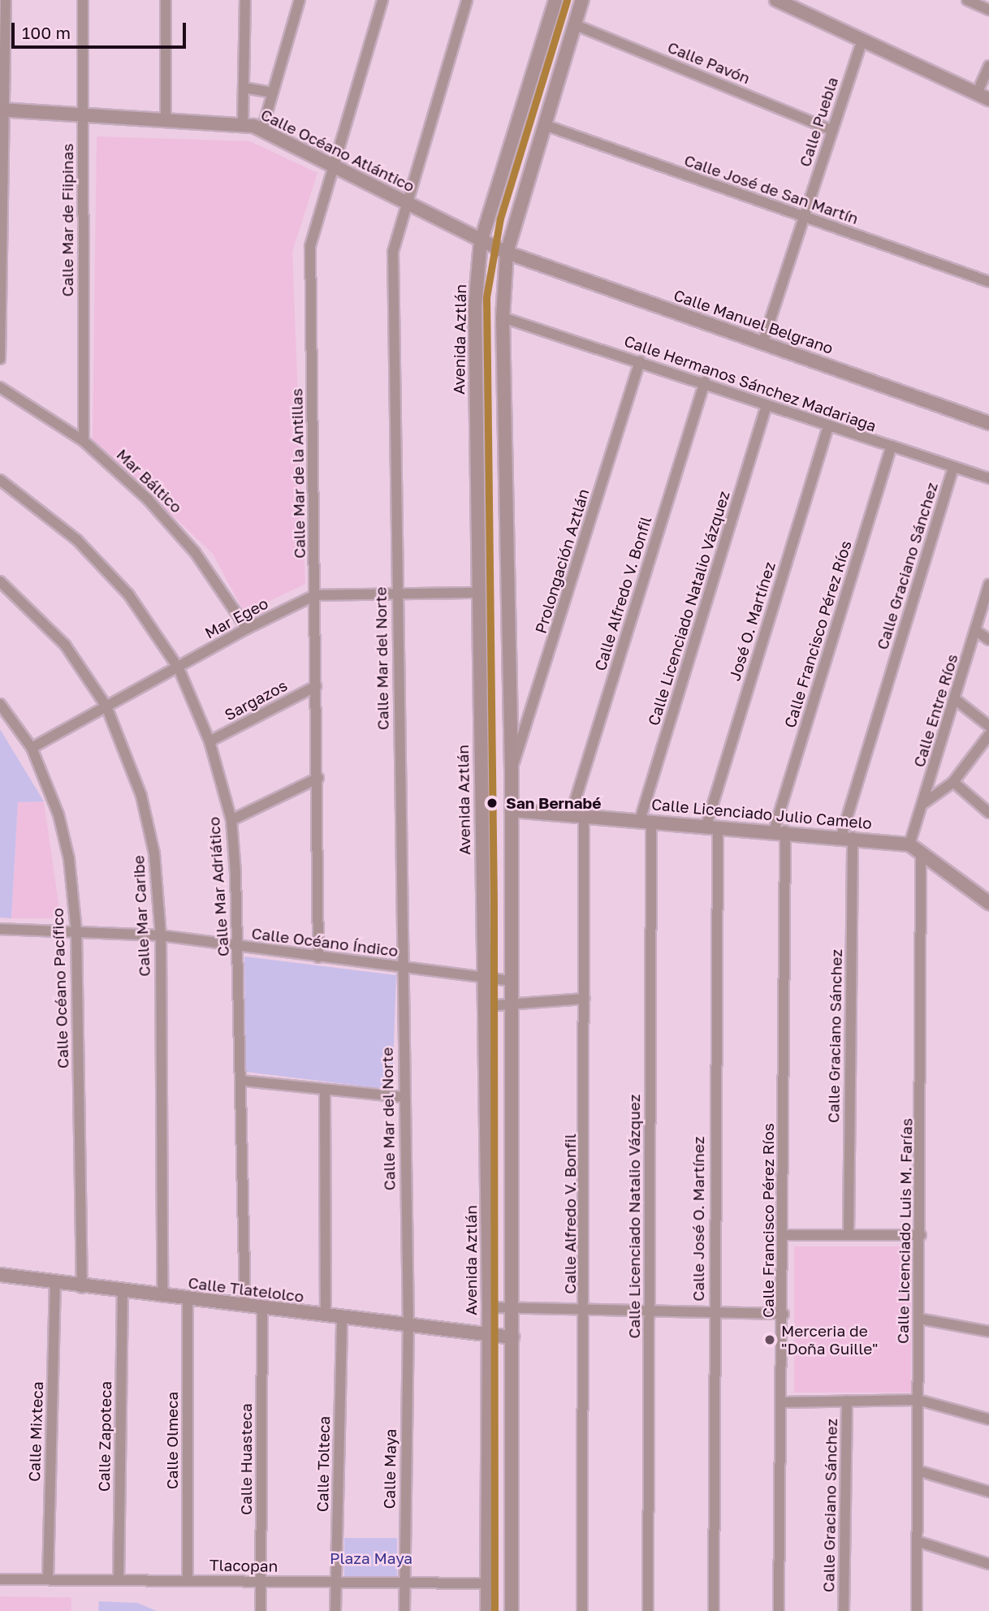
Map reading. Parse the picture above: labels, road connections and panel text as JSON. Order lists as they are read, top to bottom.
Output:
{
  "streets": {
    "main road": [
      "Calle Océano Atlántico",
      "Calle Manuel Belgrano",
      "Avenida Aztlán",
      "Calle Licenciado Julio Camelo",
      "Calle Tlatelolco"
    ],
    "street": [
      "Calle Pavón",
      "Calle Puebla",
      "Calle José de San Martín",
      "Calle Mar de Fiipinas",
      "Calle Hermanos Sánchez Madariaga",
      "Calle Mar de la Antillas",
      "Mar Báltico",
      "Prolongación Aztlán",
      "Calle Graciano Sánchez",
      "Calle Alfredo V. Bonfil",
      "Calle Licenciado Natalio Vázquez",
      "Mar Egeo",
      "José O. Martínez",
      "Calle Francisco Pérez Ríos",
      "Calle Mar del Norte",
      "Sargazos",
      "Calle Entre Ríos",
      "Calle Mar Adriático",
      "Calle Mar Caribe",
      "Calle Océano Índico",
      "Calle Océano Pacífico",
      "Calle José O. Martínez",
      "Calle Licenciado Luis M. Farías",
      "Calle Mixteca",
      "Calle Zapoteca",
      "Calle Olmeca",
      "Calle Huasteca",
      "Calle Tolteca",
      "Calle Maya",
      "Tlacopan"
    ]
  },
  "crossings": [
    ["Calle Pavón", "Calle Puebla"],
    ["Calle Puebla", "Calle José de San Martín"],
    ["Calle Puebla", "Calle Manuel Belgrano"],
    ["Calle Océano Atlántico", "Calle Mar de Fiipinas"],
    ["Calle Océano Atlántico", "Calle Manuel Belgrano"],
    ["Calle Océano Atlántico", "Avenida Aztlán"],
    ["Calle Océano Atlántico", "Calle Mar de la Antillas"],
    ["Calle Océano Atlántico", "Calle Mar del Norte"],
    ["Calle Mar de Fiipinas", "Mar Báltico"],
    ["Avenida Aztlán", "Mar Egeo"],
    ["Avenida Aztlán", "Calle Océano Índico"],
    ["Avenida Aztlán", "Calle Tlatelolco"],
    ["Avenida Aztlán", "Tlacopan"],
    ["Calle Hermanos Sánchez Madariaga", "Prolongación Aztlán"],
    ["Calle Hermanos Sánchez Madariaga", "Calle Graciano Sánchez"],
    ["Calle Hermanos Sánchez Madariaga", "Calle Alfredo V. Bonfil"],
    ["Calle Hermanos Sánchez Madariaga", "Calle Licenciado Natalio Vázquez"],
    ["Calle Hermanos Sánchez Madariaga", "José O. Martínez"],
    ["Calle Hermanos Sánchez Madariaga", "Calle Francisco Pérez Ríos"],
    ["Calle Mar de la Antillas", "Mar Egeo"],
    ["Calle Mar de la Antillas", "Sargazos"],
    ["Calle Mar de la Antillas", "Calle Océano Índico"],
    ["Mar Báltico", "Mar Egeo"],
    ["Calle Graciano Sánchez", "Calle Licenciado Julio Camelo"],
    ["Calle Alfredo V. Bonfil", "Calle Licenciado Julio Camelo"],
    ["Calle Licenciado Natalio Vázquez", "Calle Licenciado Julio Camelo"],
    ["Mar Egeo", "Calle Mar del Norte"],
    ["Mar Egeo", "Calle Mar Adriático"],
    ["Mar Egeo", "Calle Mar Caribe"],
    ["Mar Egeo", "Calle Océano Pacífico"],
    ["José O. Martínez", "Calle Licenciado Julio Camelo"],
    ["José O. Martínez", "Calle José O. Martínez"],
    ["Calle Francisco Pérez Ríos", "Calle Licenciado Julio Camelo"],
    ["Calle Mar del Norte", "Calle Océano Índico"],
    ["Calle Mar del Norte", "Calle Tlatelolco"],
    ["Calle Mar del Norte", "Calle Maya"],
    ["Sargazos", "Calle Mar Adriático"],
    ["Calle Entre Ríos", "Calle Licenciado Julio Camelo"],
    ["Calle Entre Ríos", "Calle Licenciado Luis M. Farías"],
    ["Calle Licenciado Julio Camelo", "Calle José O. Martínez"],
    ["Calle Licenciado Julio Camelo", "Calle Licenciado Luis M. Farías"],
    ["Calle Mar Adriático", "Calle Océano Índico"],
    ["Calle Mar Adriático", "Calle Tlatelolco"],
    ["Calle Mar Caribe", "Calle Océano Índico"],
    ["Calle Mar Caribe", "Calle Tlatelolco"],
    ["Calle Océano Índico", "Calle Océano Pacífico"],
    ["Calle Océano Pacífico", "Calle Tlatelolco"],
    ["Calle Tlatelolco", "Calle Mixteca"],
    ["Calle Tlatelolco", "Calle Zapoteca"],
    ["Calle Tlatelolco", "Calle Olmeca"],
    ["Calle Tlatelolco", "Calle Huasteca"],
    ["Calle Tlatelolco", "Calle Tolteca"],
    ["Calle Tlatelolco", "Calle Maya"],
    ["Calle Mixteca", "Tlacopan"],
    ["Calle Zapoteca", "Tlacopan"],
    ["Calle Olmeca", "Tlacopan"],
    ["Calle Huasteca", "Tlacopan"],
    ["Calle Tolteca", "Tlacopan"],
    ["Calle Maya", "Tlacopan"]
  ],
  "parks": ["Plaza Maya"],
  "places": ["San Bernabé", "Merceria de \"Doña Guille\""],
  "scale_bar": "100 m"
}
